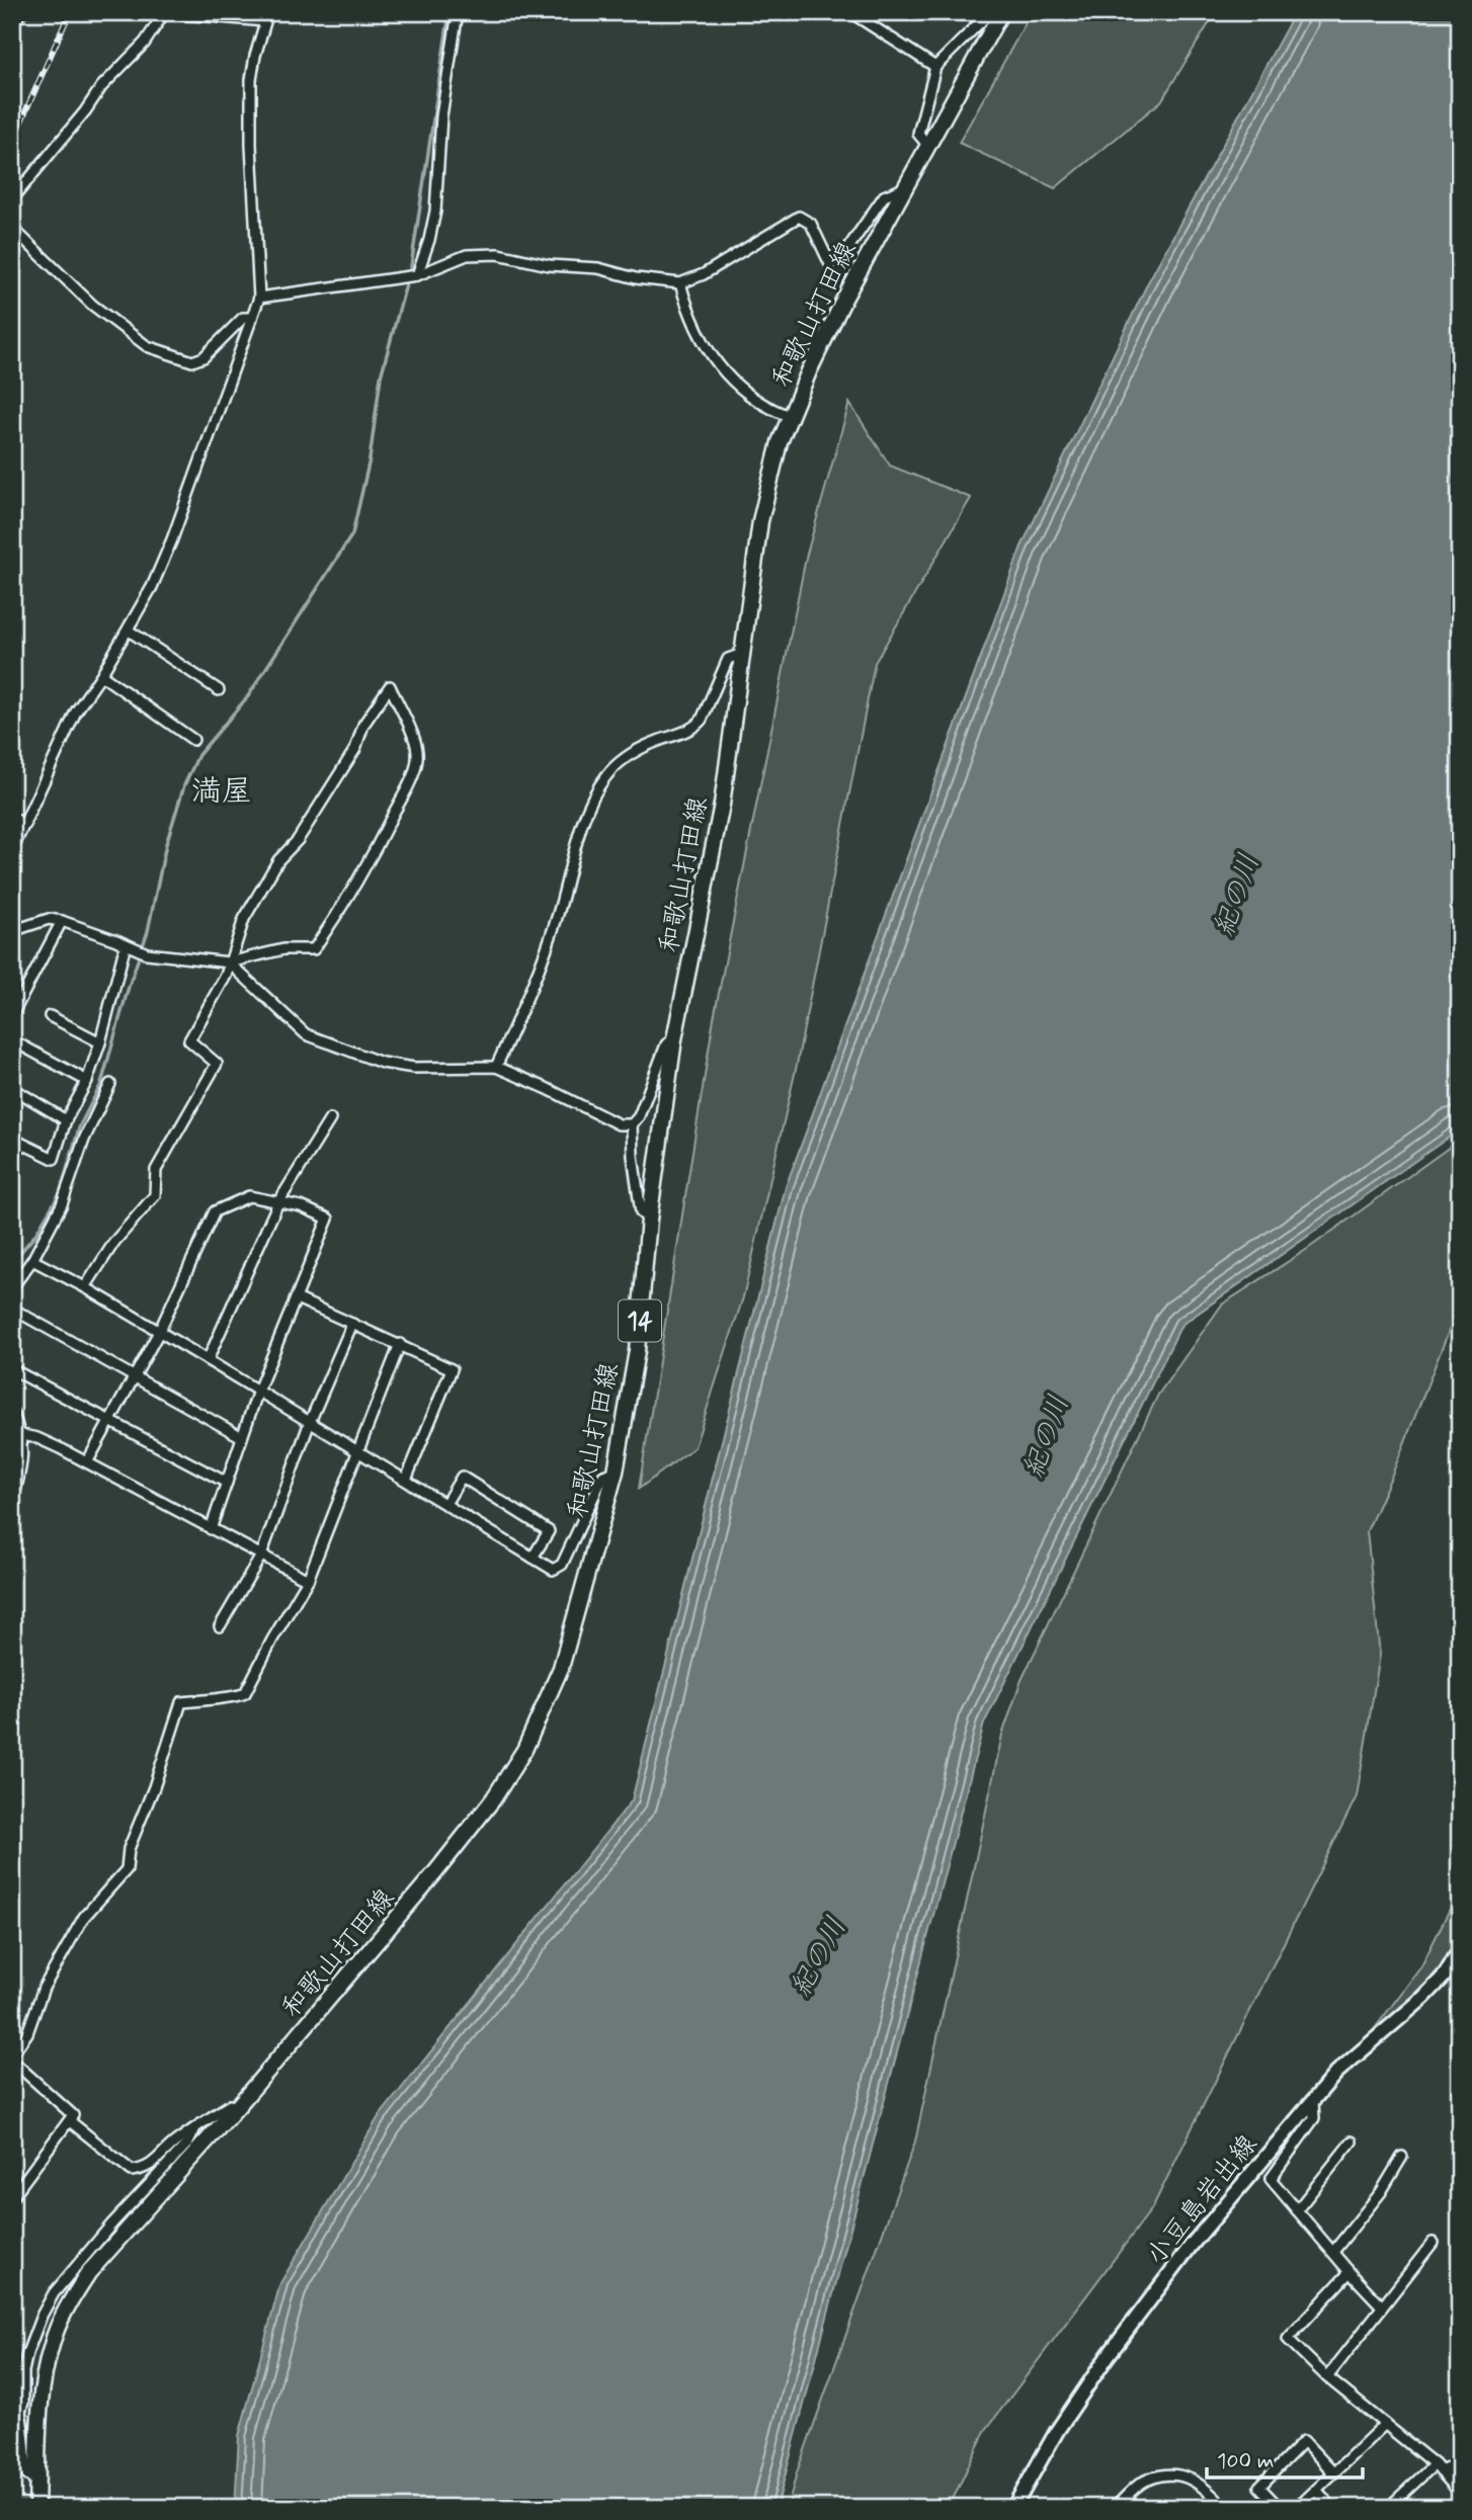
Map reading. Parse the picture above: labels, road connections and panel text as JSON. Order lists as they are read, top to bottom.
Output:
{
  "streets": {
    "main road": ["和歌山打田線", "14", "小豆島岩出線"]
  },
  "districts": ["満屋"],
  "water": ["紀の川"],
  "scale_bar": "100 m"
}
